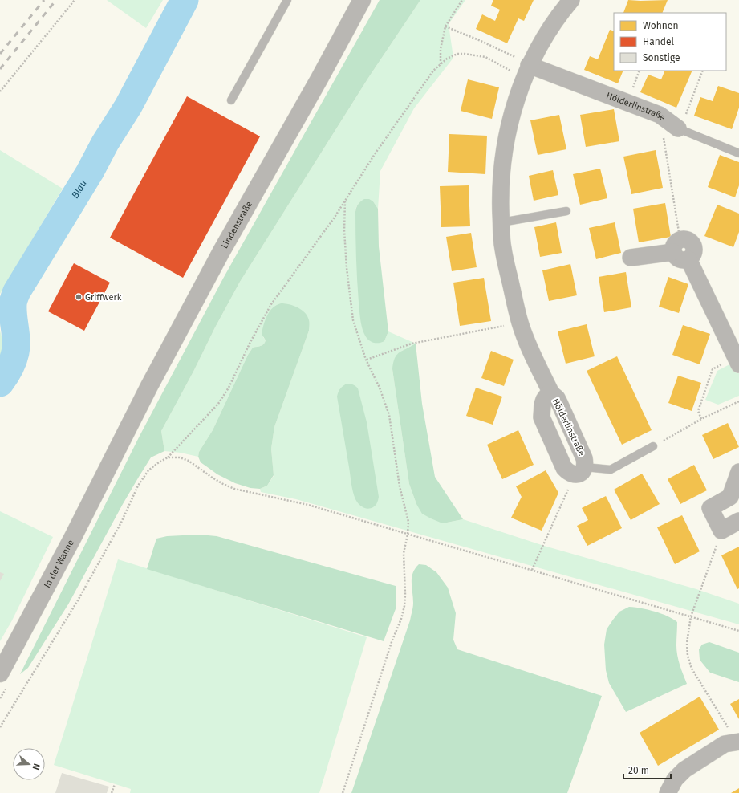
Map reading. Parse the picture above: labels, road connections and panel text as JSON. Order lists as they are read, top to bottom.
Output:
{
  "streets": {
    "street": ["Hölderlinstraße", "Lindenstraße", "In der Wanne"]
  },
  "crossings": [
    ["Lindenstraße", "In der Wanne"]
  ],
  "water": ["Blau"],
  "places": ["Griffwerk"],
  "legend": ["Wohnen", "Handel", "Sonstige"],
  "scale_bar": "20 m",
  "north": "right"
}
